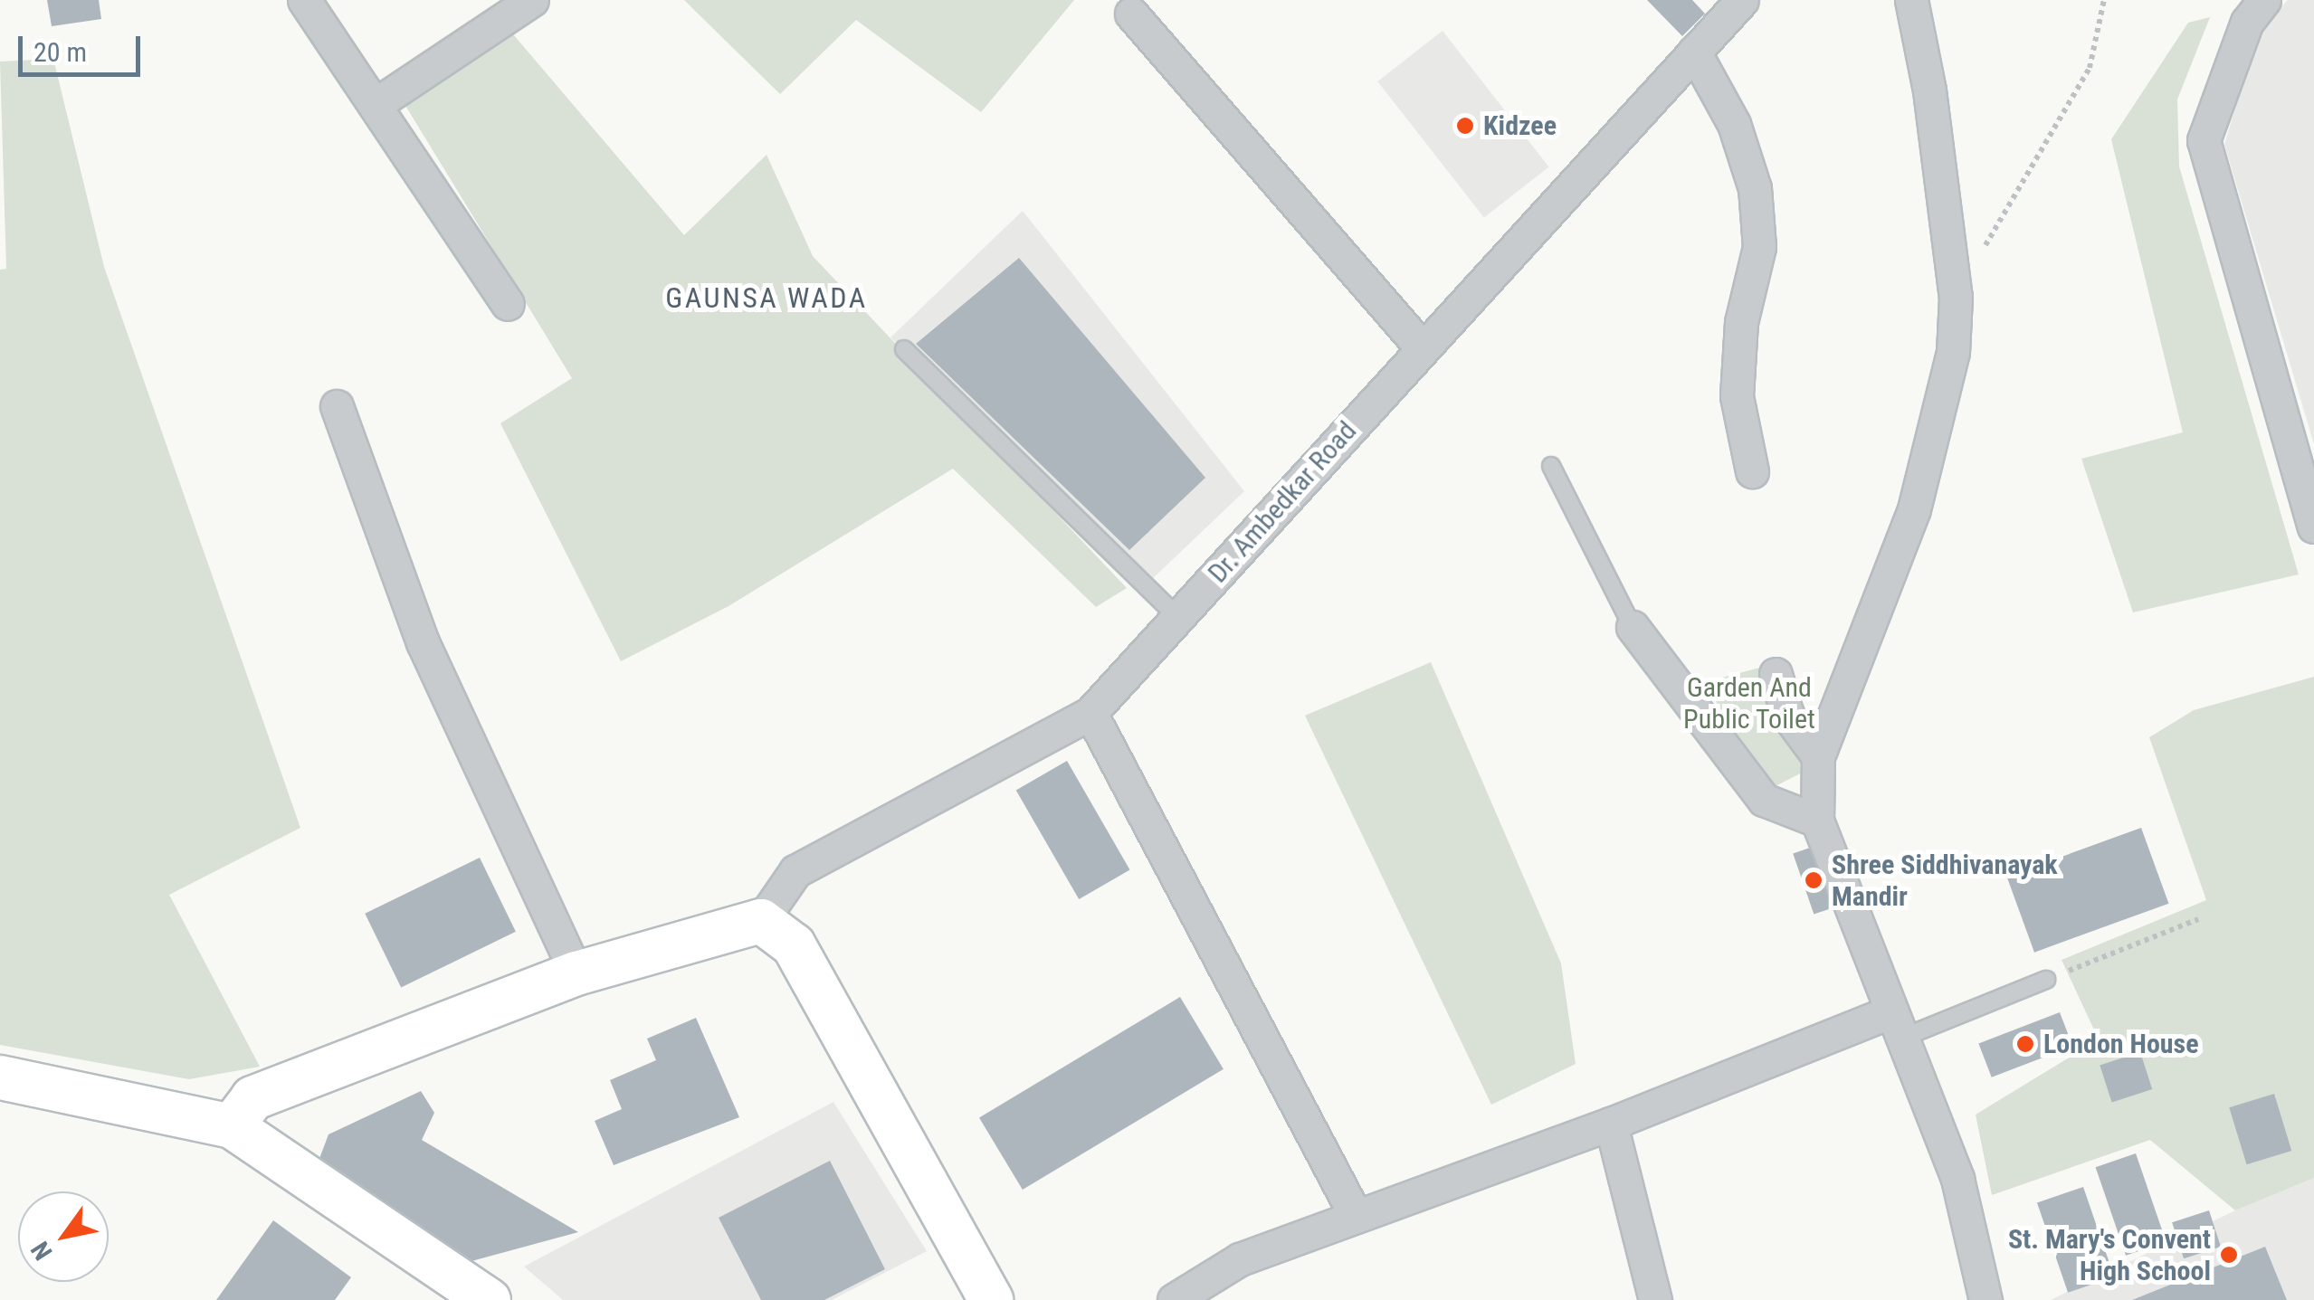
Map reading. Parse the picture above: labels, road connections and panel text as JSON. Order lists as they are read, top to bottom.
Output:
{
  "streets": {
    "street": ["Dr. Ambedkar Road"]
  },
  "districts": ["GAUNSA WADA"],
  "parks": ["Garden And Public Toilet"],
  "places": [
    "Kidzee",
    "Shree Siddhivanayak Mandir",
    "London House",
    "St. Mary's Convent High School"
  ],
  "scale_bar": "20 m",
  "north": "bottom left"
}
